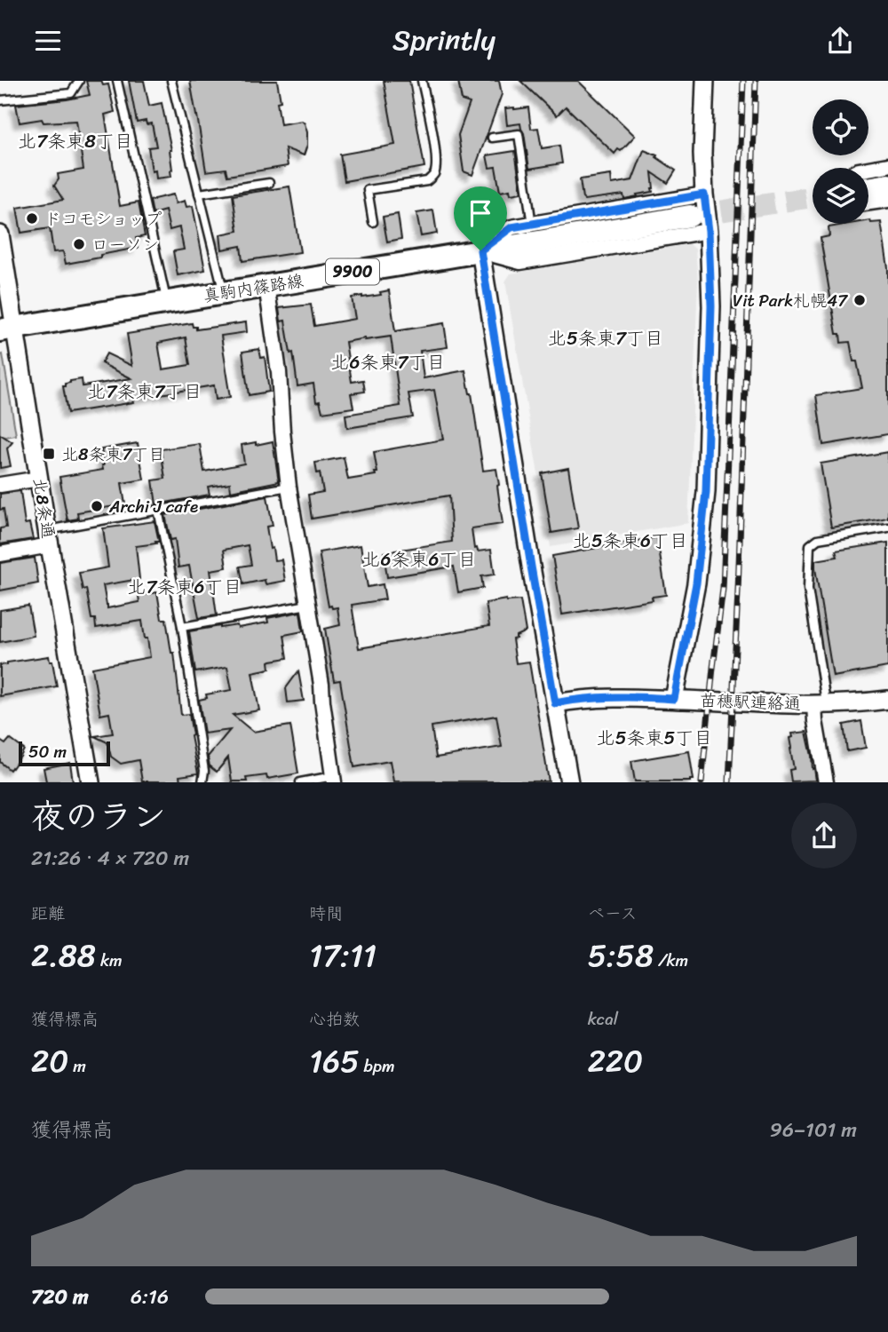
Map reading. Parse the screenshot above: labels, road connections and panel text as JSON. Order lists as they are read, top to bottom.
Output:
{
  "streets": {
    "main road": ["9900", "真駒内篠路線"],
    "street": ["北8条通", "苗穂駅連絡通"]
  },
  "crossings": [
    ["真駒内篠路線", "北8条通"]
  ],
  "districts": [
    "北7条東8丁目",
    "北5条東7丁目",
    "北6条東7丁目",
    "北7条東7丁目",
    "北5条東6丁目",
    "北6条東6丁目",
    "北7条東6丁目",
    "北5条東5丁目"
  ],
  "places": {
    "other": [
      "ドコモショップ",
      "ローソン",
      "Vit Park札幌47",
      "Archi J cafe"
    ],
    "transit": ["北8条東7丁目"]
  },
  "scale_bar": "50 m",
  "page": {
    "header": "Sprintly",
    "scale": "50 m",
    "heading": ["夜のラン", "21:26 · 4 × 720 m"],
    "stats": [
      ["距離", "2.88 km"],
      ["時間", "17:11"],
      ["ペース", "5:58 /km"],
      ["獲得標高", "20 m"],
      ["心拍数", "165 bpm"],
      ["kcal", "220"]
    ],
    "chart": ["獲得標高", "96–101 m"],
    "list": [
      {
        "name": "720 m",
        "note": "6:16"
      }
    ]
  }
}
